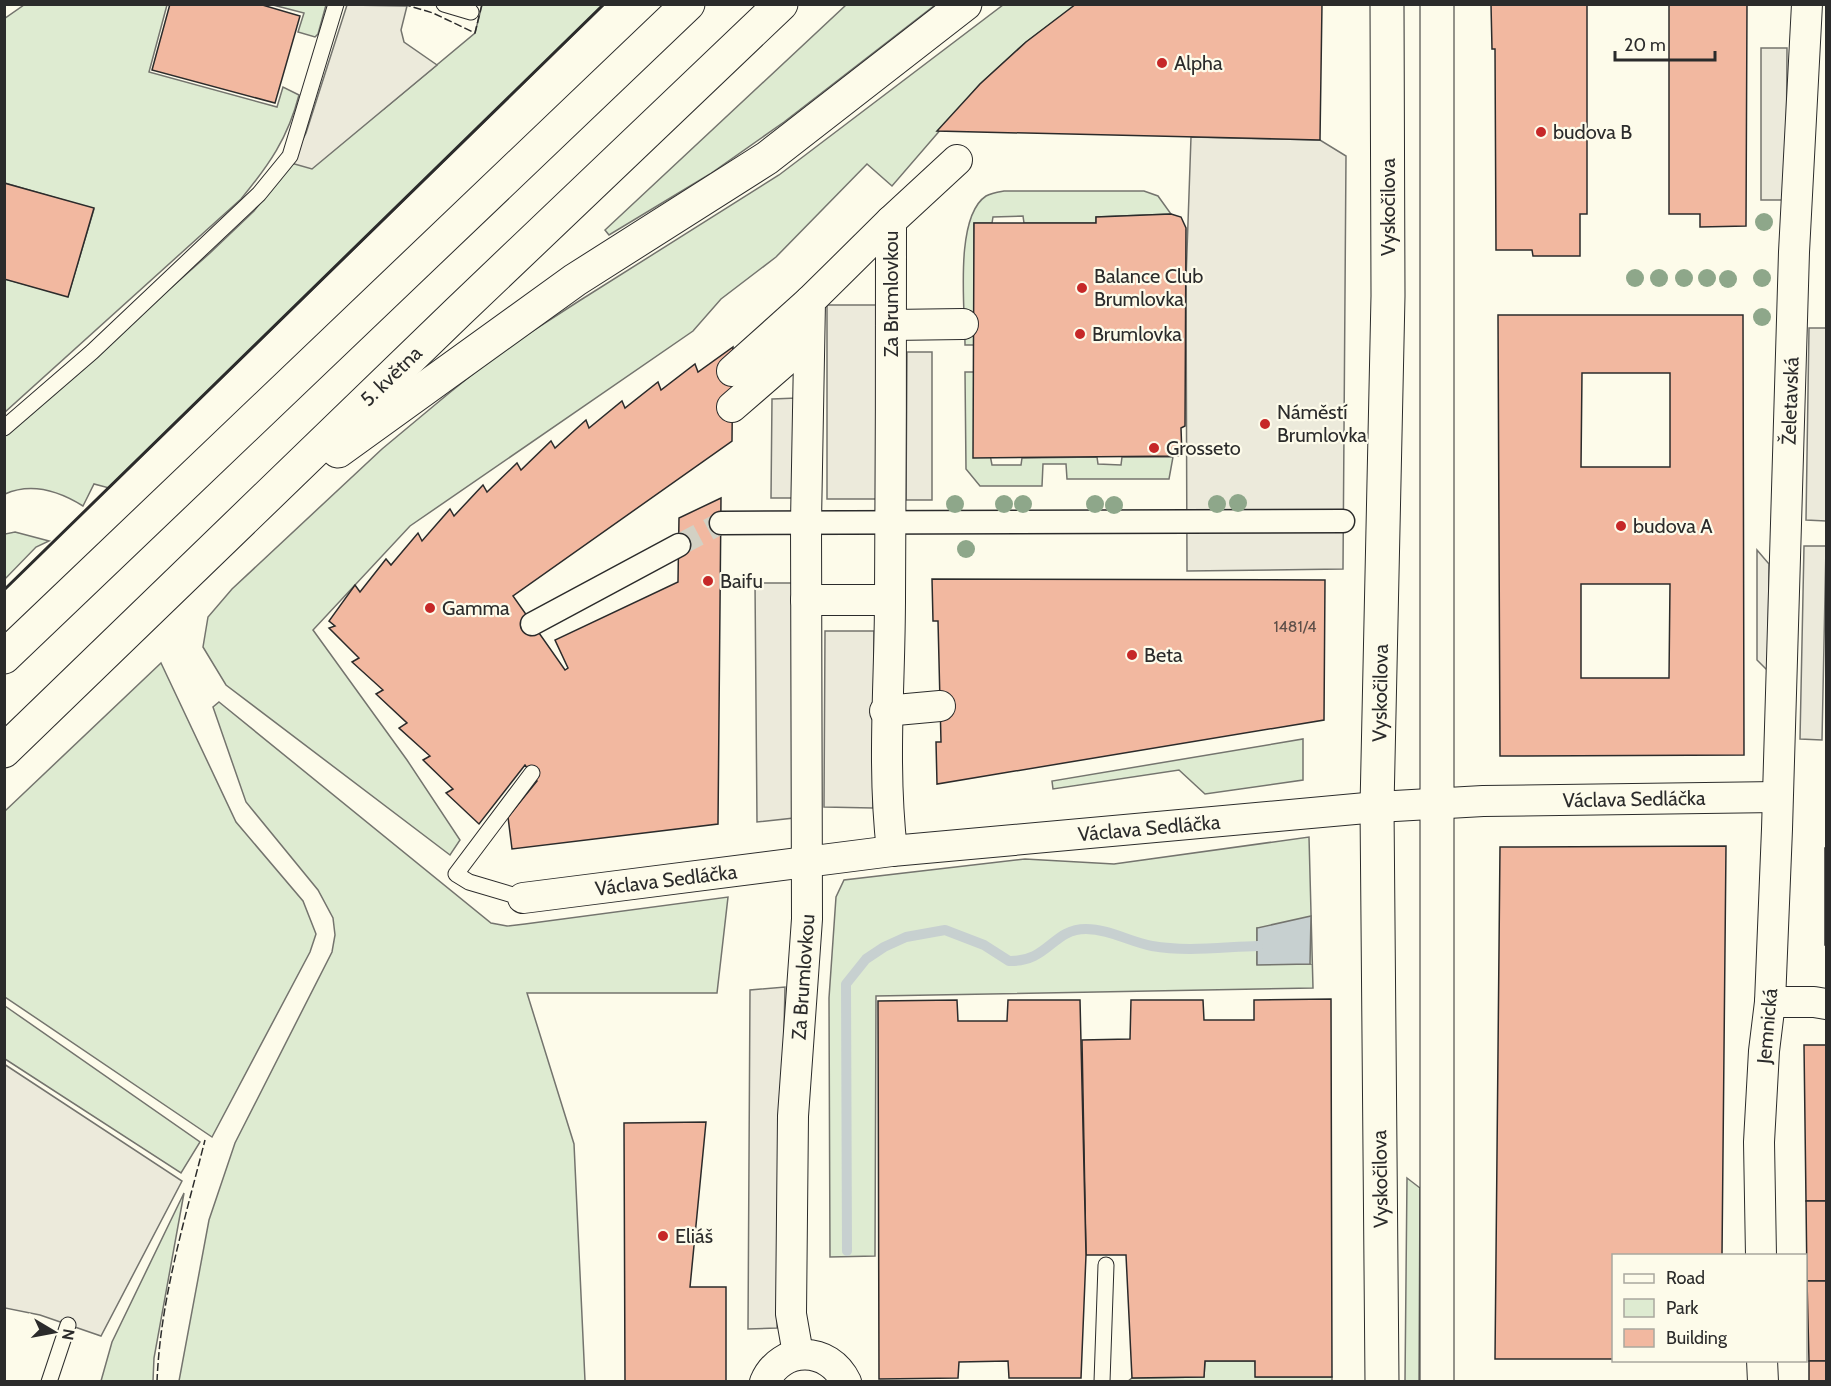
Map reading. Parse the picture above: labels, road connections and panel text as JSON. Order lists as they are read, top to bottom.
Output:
{
  "streets": {
    "main road": ["Vyskočilova", "5. května"],
    "street": [
      "Za Brumlovkou",
      "Želetavská",
      "Václava Sedláčka",
      "Jemnická"
    ]
  },
  "crossings": [
    ["Vyskočilova", "Václava Sedláčka"],
    ["Za Brumlovkou", "Václava Sedláčka"],
    ["Želetavská", "Václava Sedláčka"],
    ["Želetavská", "Jemnická"],
    ["Václava Sedláčka", "Jemnická"]
  ],
  "places": [
    "Alpha",
    "budova B",
    "Balance Club Brumlovka",
    "Brumlovka",
    "Náměstí Brumlovka",
    "Grosseto",
    "budova A",
    "Baifu",
    "Gamma",
    "Beta",
    "Eliáš"
  ],
  "house_numbers": ["1481/4"],
  "legend": ["Road", "Park", "Building"],
  "scale_bar": "20 m",
  "north": "right"
}
